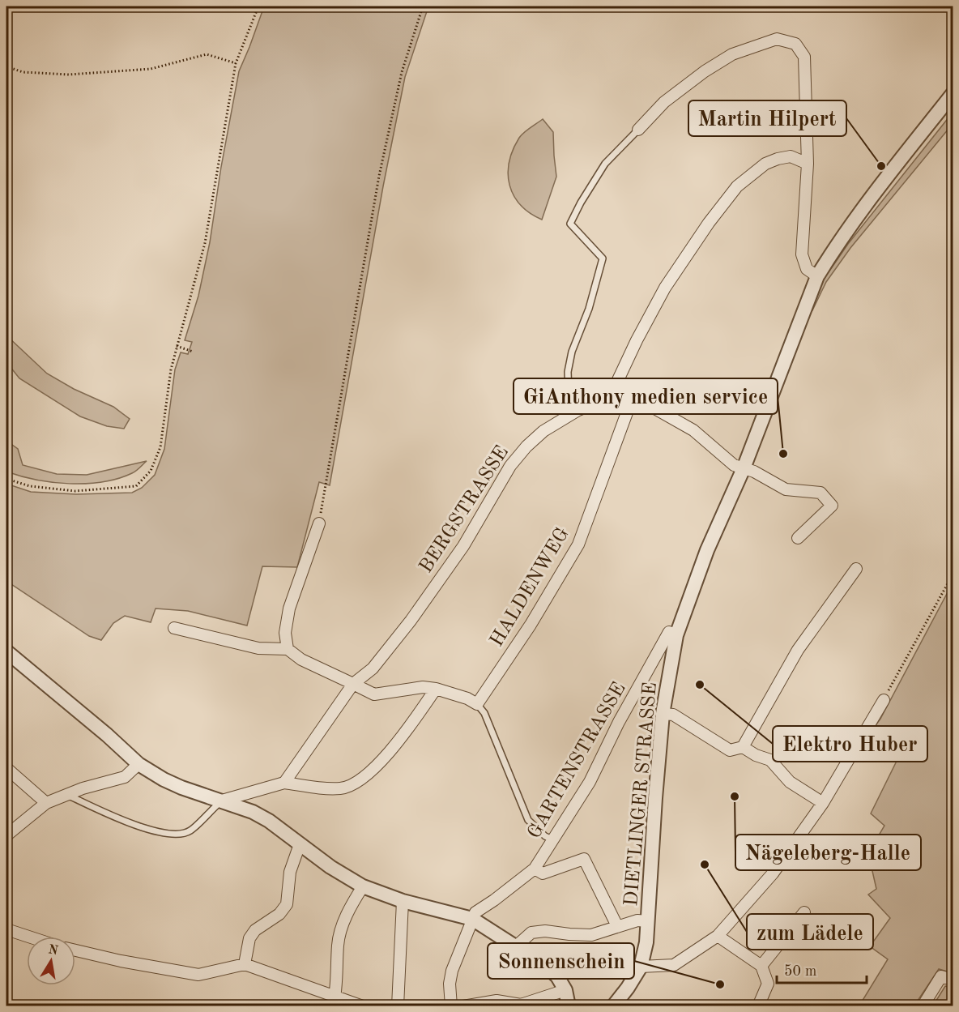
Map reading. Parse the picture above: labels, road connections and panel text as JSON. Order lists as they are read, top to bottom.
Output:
{
  "streets": {
    "street": [
      "BERGSTRASSE",
      "HALDENWEG",
      "GARTENSTRASSE",
      "DIETLINGER STRASSE"
    ]
  },
  "crossings": [
    ["GARTENSTRASSE", "DIETLINGER STRASSE"]
  ],
  "places": [
    "Martin Hilpert",
    "GiAnthony medien service",
    "Elektro Huber",
    "Nägeleberg-Halle",
    "zum Lädele",
    "Sonnenschein"
  ],
  "scale_bar": "50 m",
  "north": "top"
}
